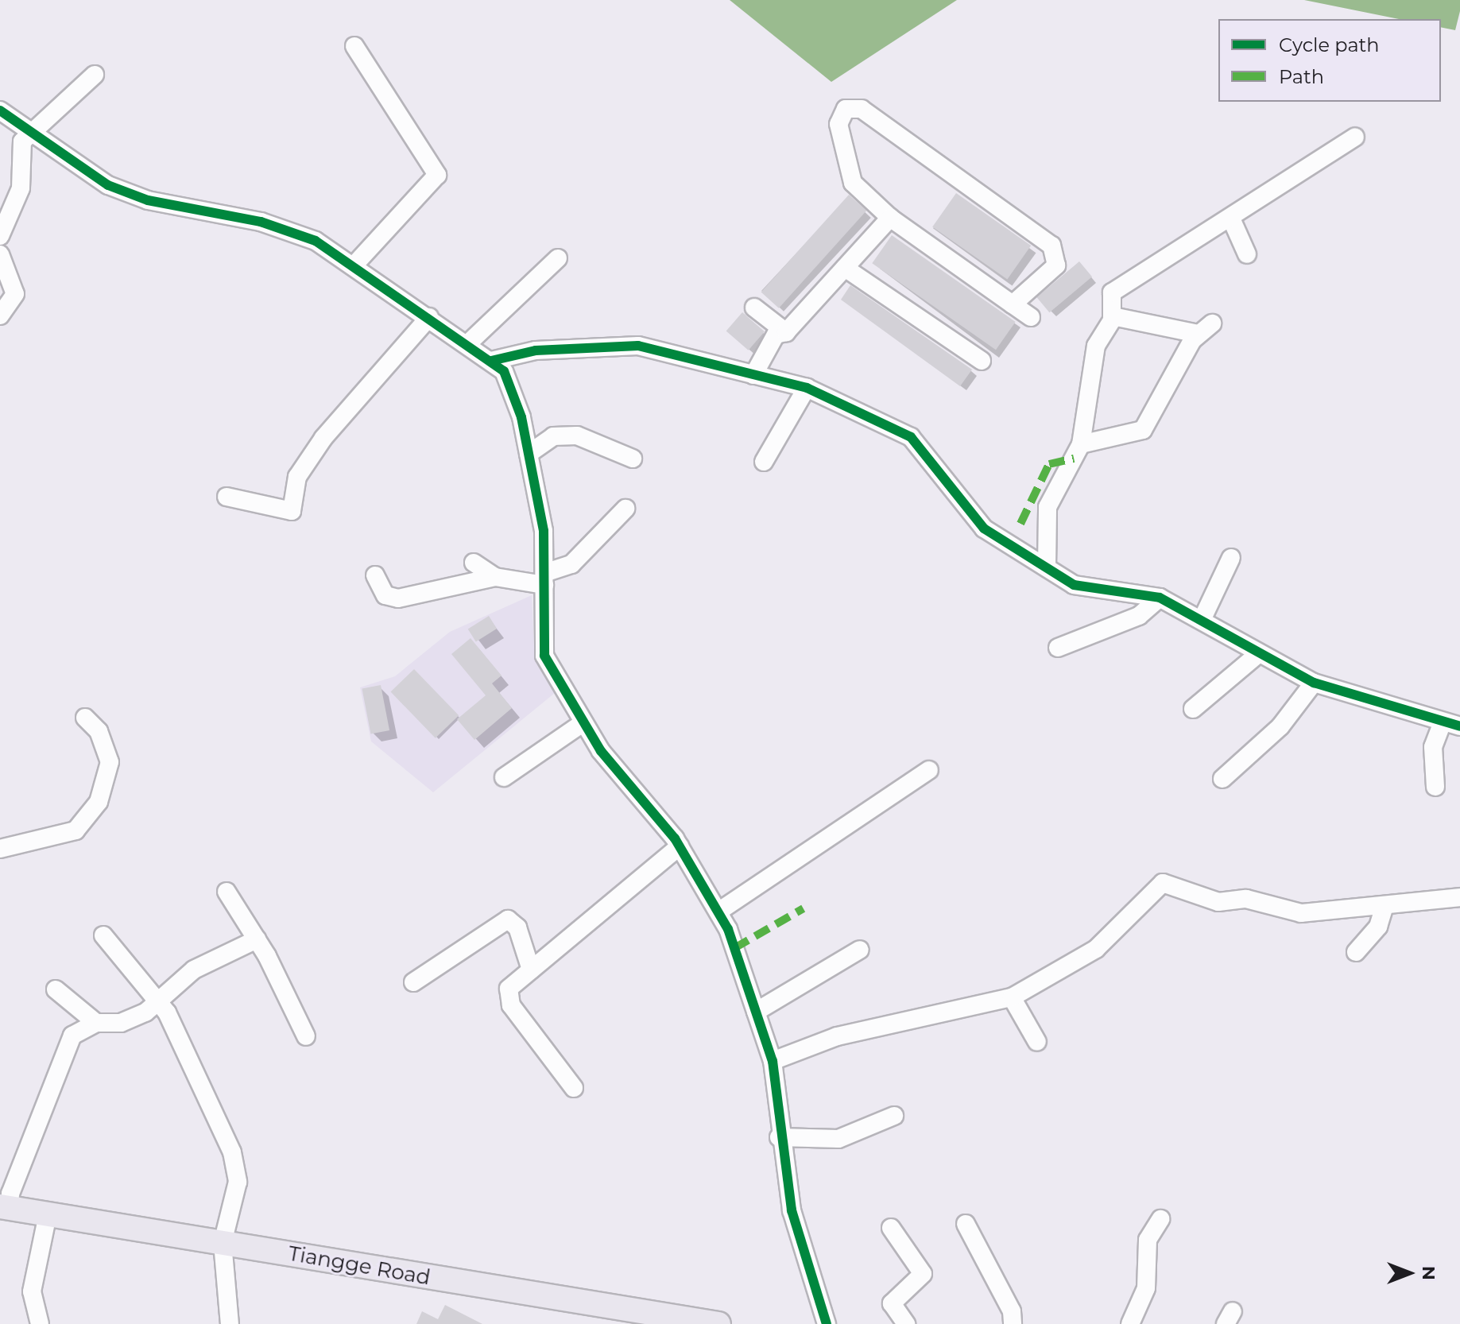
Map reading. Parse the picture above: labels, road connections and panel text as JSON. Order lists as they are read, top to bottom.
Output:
{
  "streets": {
    "main road": ["Tiangge Road"]
  },
  "legend": ["Cycle path", "Path"],
  "north": "right"
}
